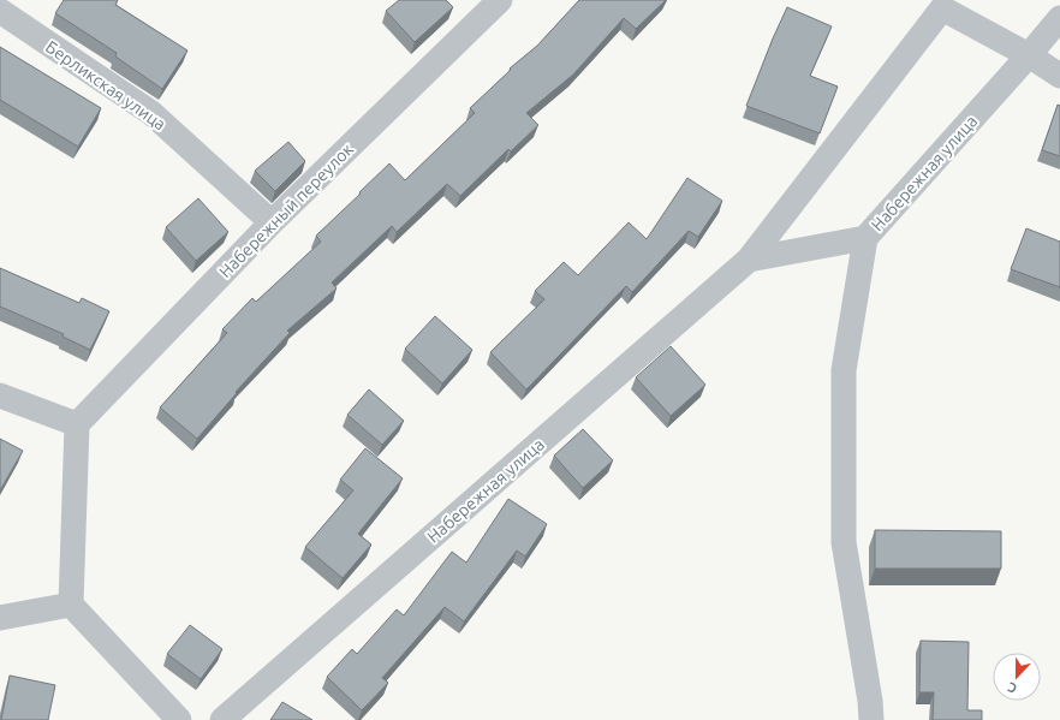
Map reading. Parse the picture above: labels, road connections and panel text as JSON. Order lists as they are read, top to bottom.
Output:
{
  "streets": {
    "street": ["Берликская улица", "Набережная улица", "Набережный переулок"]
  },
  "crossings": [
    ["Берликская улица", "Набережный переулок"]
  ],
  "north": "bottom"
}
